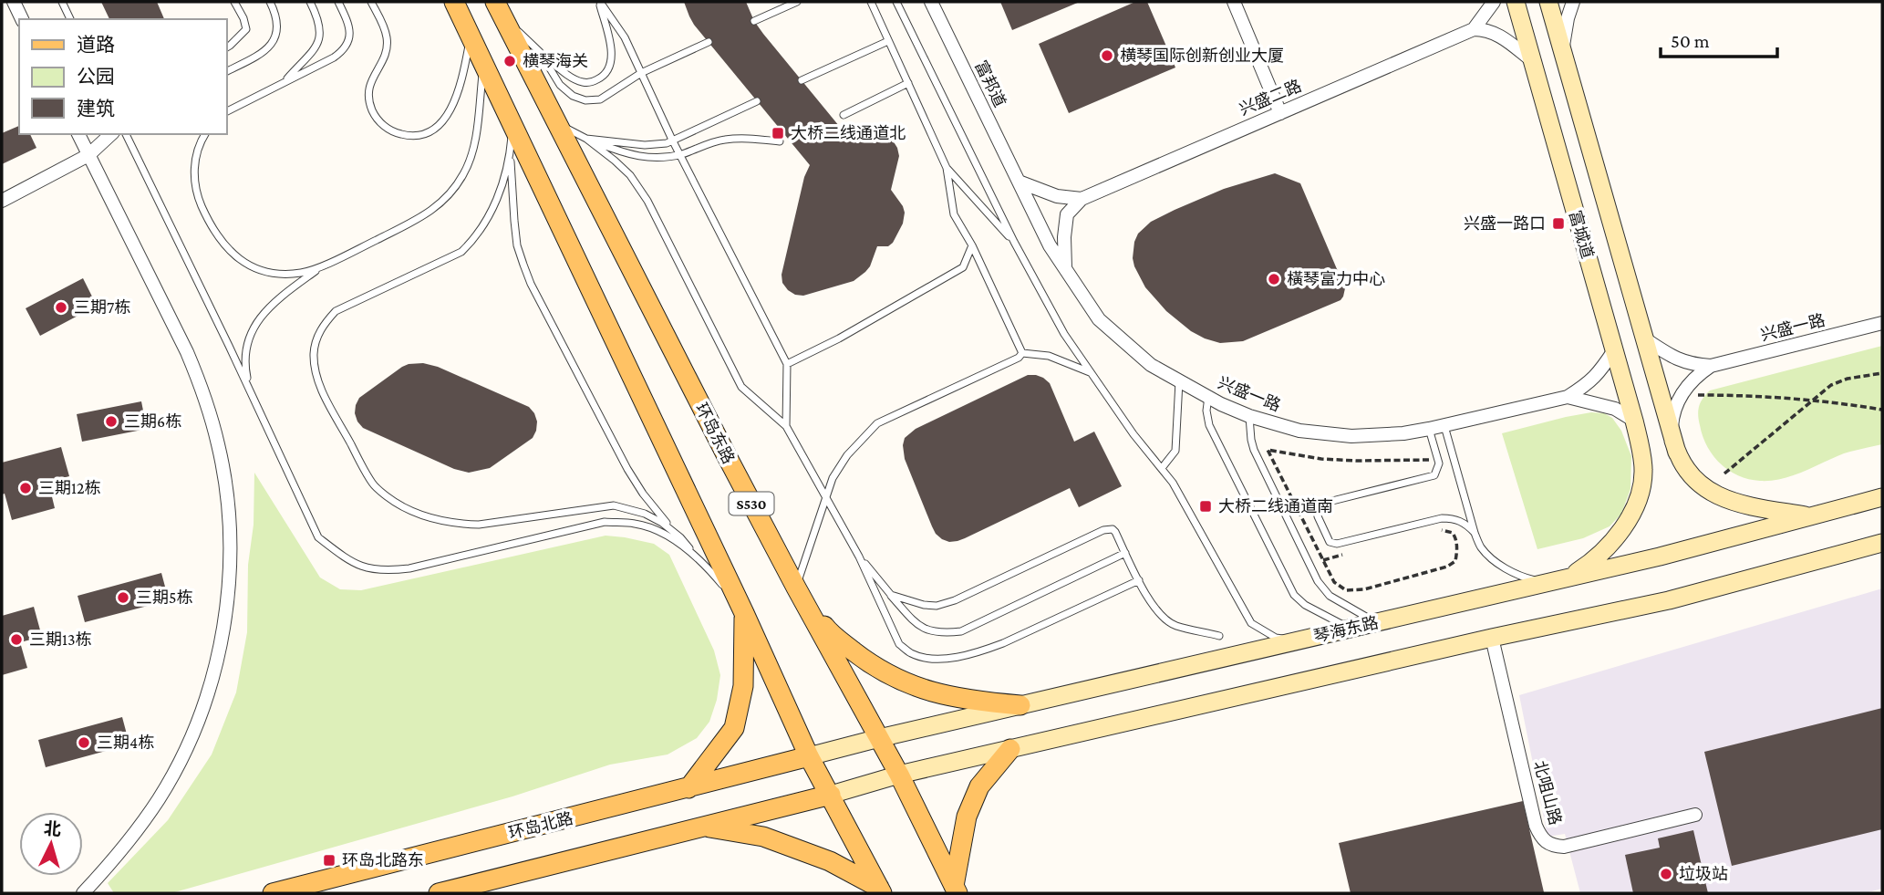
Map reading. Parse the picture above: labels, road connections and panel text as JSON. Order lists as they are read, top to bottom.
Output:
{
  "streets": {
    "main road": [
      "富城道",
      "环岛东路",
      "S530",
      "琴海东路",
      "环岛北路"
    ],
    "street": [
      "富邦道",
      "兴盛二路",
      "兴盛一路",
      "北咀山路"
    ]
  },
  "crossings": [
    ["富邦道", "兴盛一路"],
    ["富城道", "兴盛一路"],
    ["富城道", "琴海东路"],
    ["兴盛一路", "琴海东路"],
    ["环岛东路", "琴海东路"],
    ["琴海东路", "环岛北路"]
  ],
  "places": {
    "other": [
      "横琴国际创新创业大厦",
      "横琴海关",
      "橫琴富力中心",
      "三期7栋",
      "三期6栋",
      "三期12栋",
      "三期5栋",
      "三期13栋",
      "三期4栋",
      "垃圾站"
    ],
    "transit": [
      "大桥二线通道北",
      "兴盛一路口",
      "大桥二线通道南",
      "环岛北路东"
    ]
  },
  "legend": ["道路", "公园", "建筑"],
  "scale_bar": "50 m",
  "north": "top"
}
